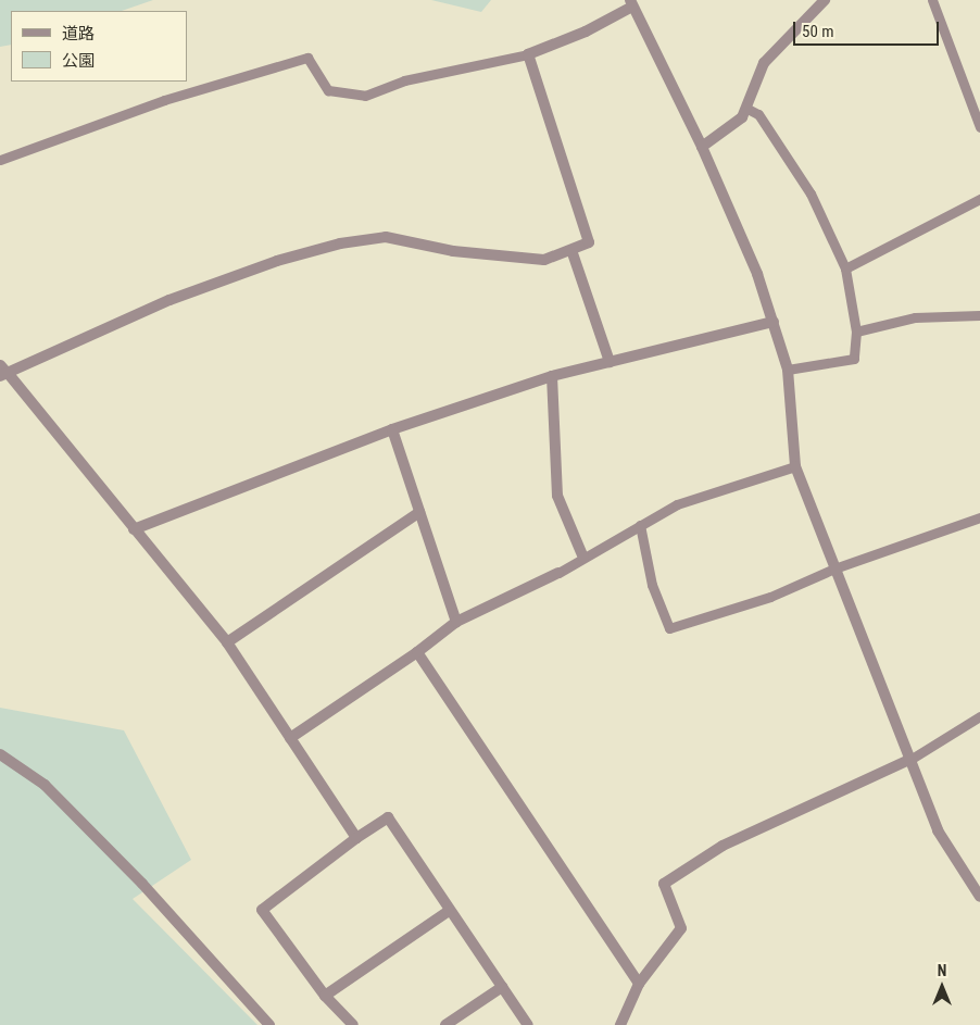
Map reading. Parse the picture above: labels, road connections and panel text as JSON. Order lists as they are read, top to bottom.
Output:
{
  "legend": ["道路", "公園"],
  "scale_bar": "50 m",
  "north": "top"
}
